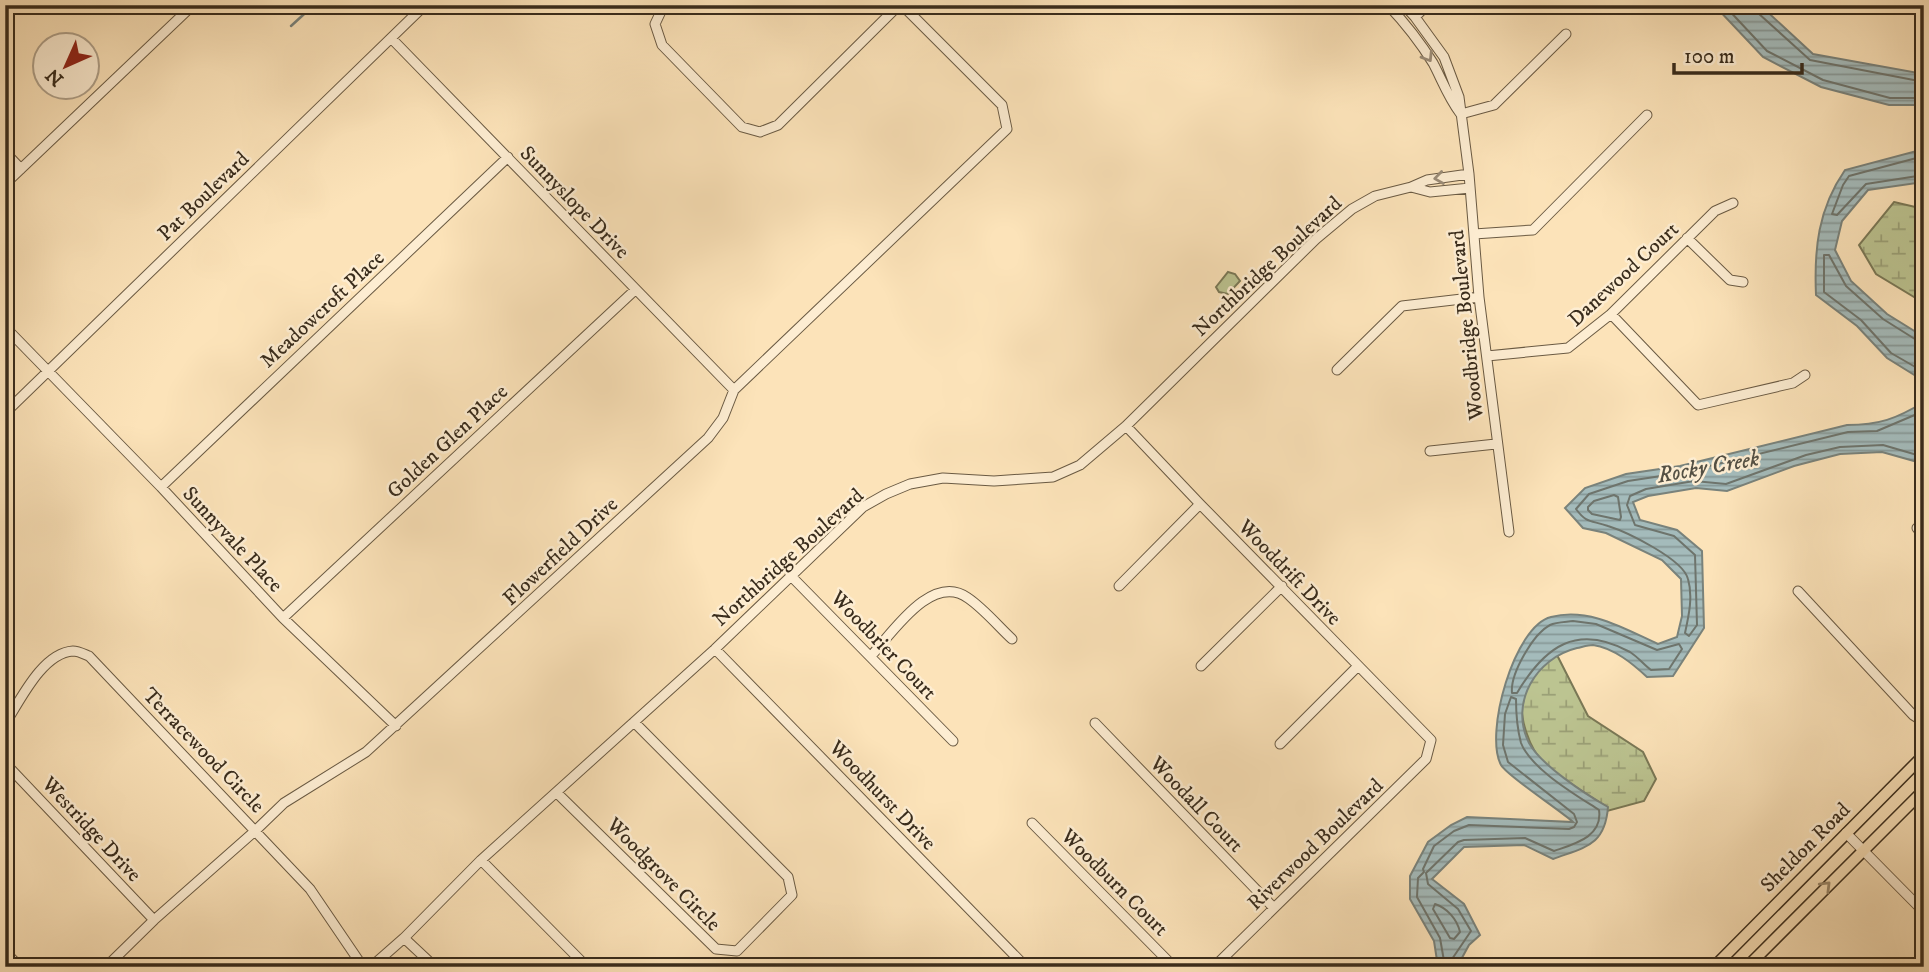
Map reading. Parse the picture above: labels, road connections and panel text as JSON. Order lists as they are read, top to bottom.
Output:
{
  "streets": {
    "main road": ["Sheldon Road"],
    "street": [
      "Pat Boulevard",
      "Sunnyslope Drive",
      "Northbridge Boulevard",
      "Danewood Court",
      "Meadowcroft Place",
      "Woodbridge Boulevard",
      "Golden Glen Place",
      "Sunnyvale Place",
      "Flowerfield Drive",
      "Wooddrift Drive",
      "Woodbrier Court",
      "Terracewood Circle",
      "Woodhurst Drive",
      "Woodall Court",
      "Westridge Drive",
      "Riverwood Boulevard",
      "Woodgrove Circle",
      "Woodburn Court"
    ]
  },
  "crossings": [
    ["Pat Boulevard", "Sunnyslope Drive"],
    ["Pat Boulevard", "Sunnyvale Place"],
    ["Sunnyslope Drive", "Meadowcroft Place"],
    ["Sunnyslope Drive", "Golden Glen Place"],
    ["Sunnyslope Drive", "Flowerfield Drive"],
    ["Northbridge Boulevard", "Woodbridge Boulevard"],
    ["Northbridge Boulevard", "Wooddrift Drive"],
    ["Northbridge Boulevard", "Woodbrier Court"],
    ["Northbridge Boulevard", "Woodhurst Drive"],
    ["Northbridge Boulevard", "Woodgrove Circle"],
    ["Danewood Court", "Woodbridge Boulevard"],
    ["Meadowcroft Place", "Sunnyvale Place"],
    ["Golden Glen Place", "Sunnyvale Place"],
    ["Sunnyvale Place", "Flowerfield Drive"],
    ["Flowerfield Drive", "Terracewood Circle"],
    ["Flowerfield Drive", "Westridge Drive"],
    ["Wooddrift Drive", "Riverwood Boulevard"],
    ["Woodall Court", "Riverwood Boulevard"]
  ],
  "water": ["Rocky Creek"],
  "scale_bar": "100 m",
  "north": "bottom left"
}
